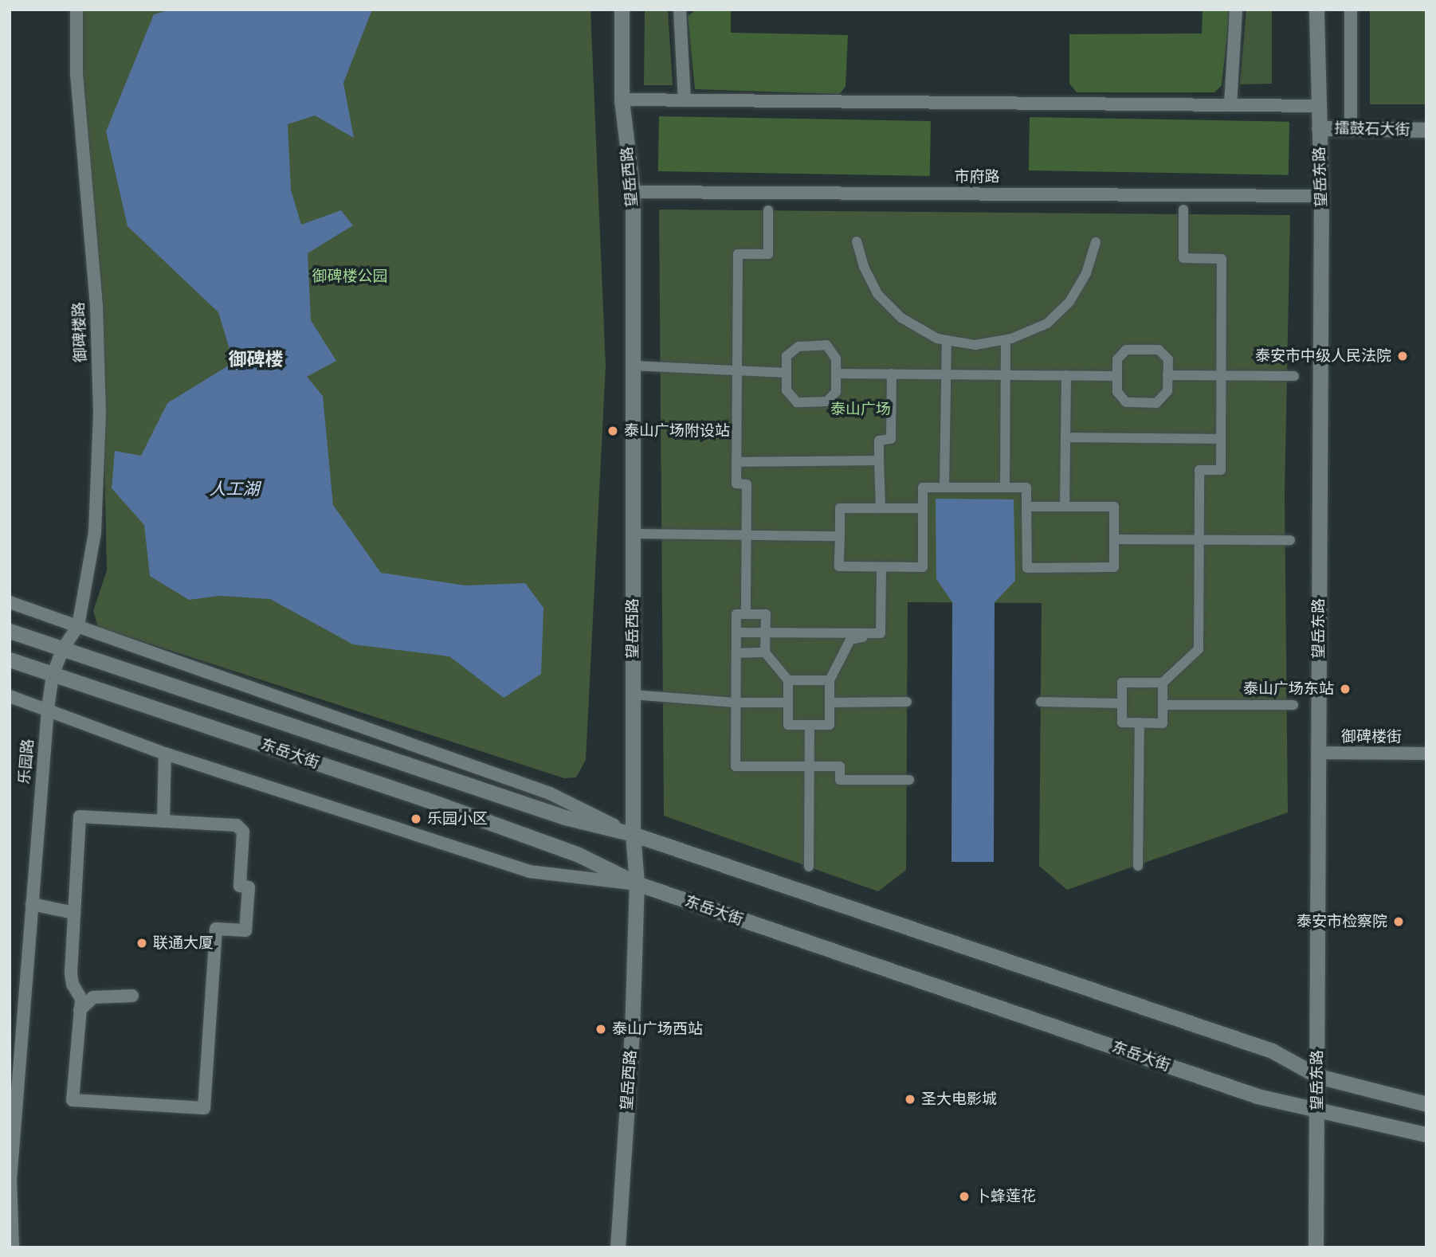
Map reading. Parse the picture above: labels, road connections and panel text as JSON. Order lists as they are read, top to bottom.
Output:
{
  "streets": {
    "main road": [
      "擂鼓石大街",
      "望岳西路",
      "望岳东路",
      "东岳大街"
    ],
    "street": [
      "市府路",
      "御碑楼路",
      "御碑楼街",
      "乐园路"
    ]
  },
  "crossings": [
    ["擂鼓石大街", "望岳东路"],
    ["望岳西路", "市府路"],
    ["望岳西路", "东岳大街"],
    ["市府路", "望岳东路"],
    ["望岳东路", "御碑楼街"],
    ["望岳东路", "东岳大街"],
    ["御碑楼路", "东岳大街"],
    ["御碑楼路", "乐园路"],
    ["东岳大街", "乐园路"]
  ],
  "districts": ["御碑楼"],
  "water": ["人工湖"],
  "parks": ["御碑楼公园", "泰山广场"],
  "places": [
    "泰安市中级人民法院",
    "泰山广场附设站",
    "泰山广场东站",
    "乐园小区",
    "泰安市检察院",
    "联通大厦",
    "泰山广场西站",
    "圣大电影城",
    "卜蜂莲花"
  ]
}
